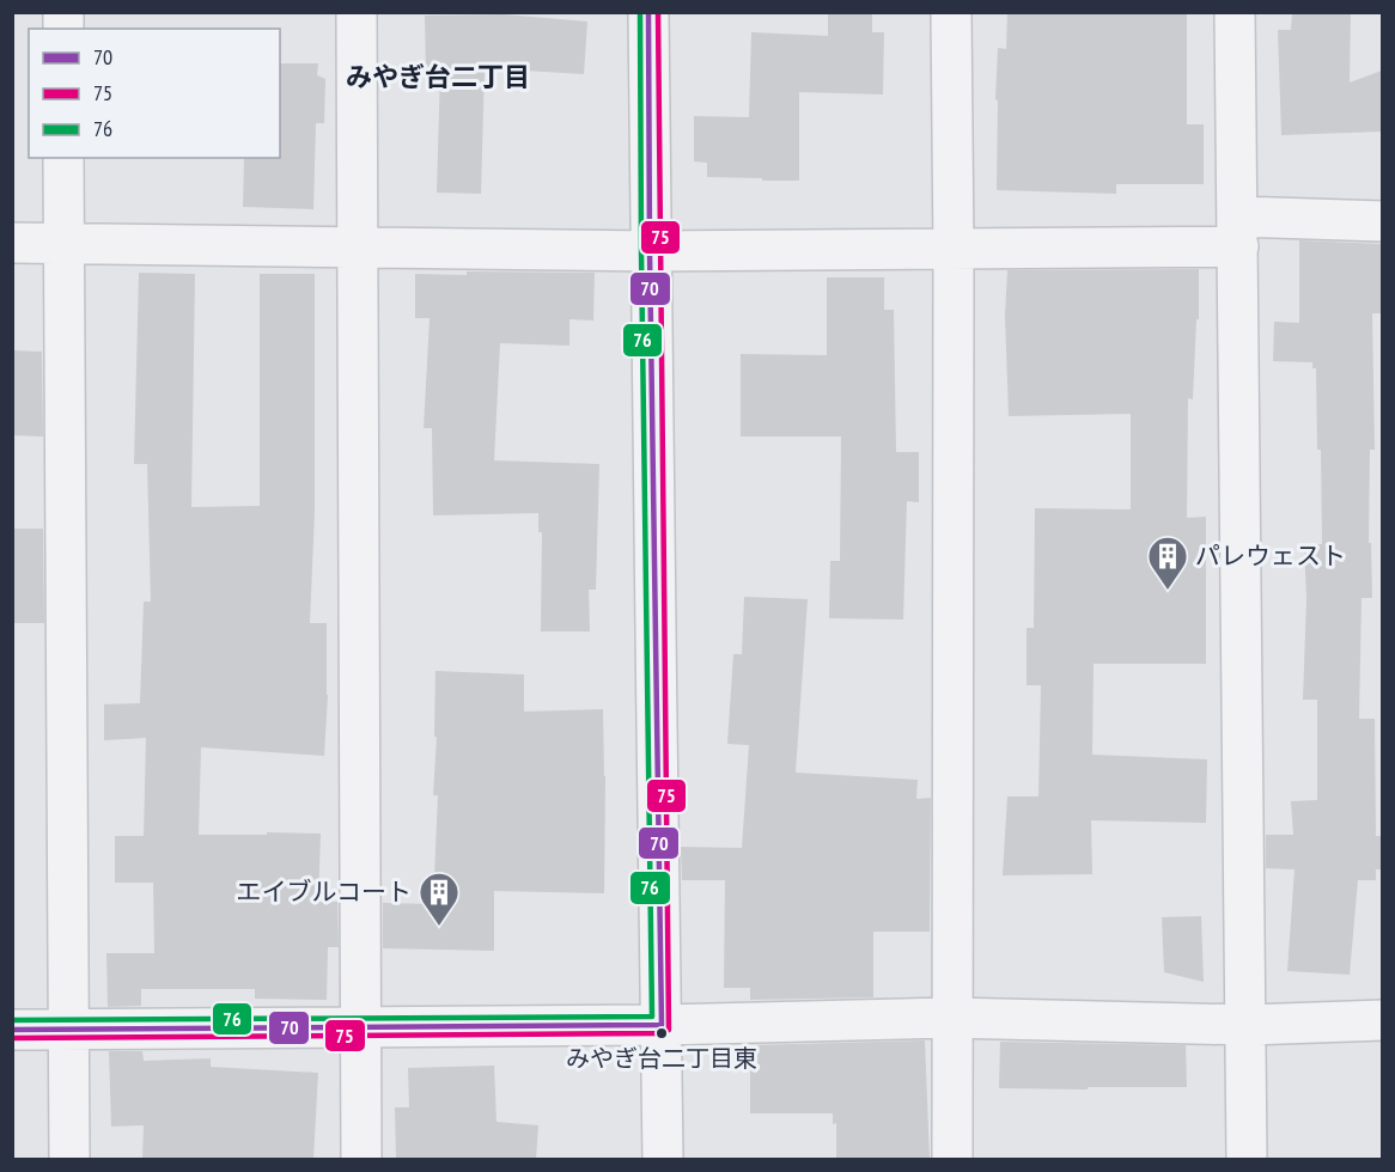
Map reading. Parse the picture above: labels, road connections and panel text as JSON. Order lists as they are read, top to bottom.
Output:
{
  "districts": ["みやぎ台二丁目"],
  "places": {
    "building": ["パレウェスト", "エイブルコート"],
    "other": ["みやぎ台二丁目東"]
  },
  "lines": ["transit line 70", "transit line 75", "transit line 76"],
  "legend": ["70", "75", "76"]
}
